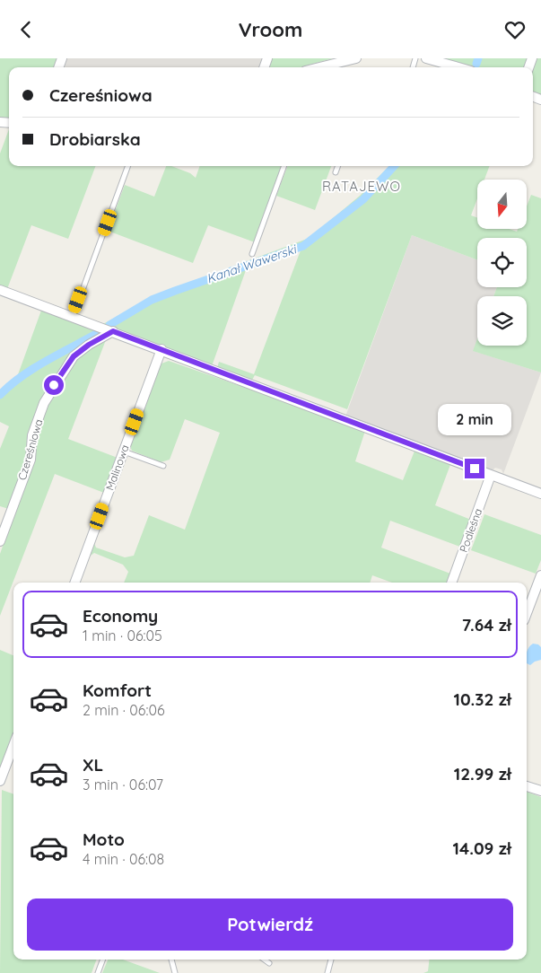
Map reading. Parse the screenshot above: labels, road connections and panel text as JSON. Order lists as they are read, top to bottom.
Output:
{
  "streets": {
    "street": ["Czereśniowa", "Malinowa", "Podleśna"]
  },
  "districts": ["RATAJEWO"],
  "water": ["Kanał Wawerski"],
  "north": "bottom",
  "page": {
    "header": "Vroom",
    "banner": ["Czereśniowa", "Drobiarska"],
    "bubble": "2 min",
    "list": [
      {
        "name": "Economy",
        "note": "1 min · 06:05",
        "value": "7.64 zł"
      },
      {
        "name": "Komfort",
        "note": "2 min · 06:06",
        "value": "10.32 zł"
      },
      {
        "name": "XL",
        "note": "3 min · 06:07",
        "value": "12.99 zł"
      },
      {
        "name": "Moto",
        "note": "4 min · 06:08",
        "value": "14.09 zł"
      }
    ],
    "buttons": "Potwierdź"
  }
}
